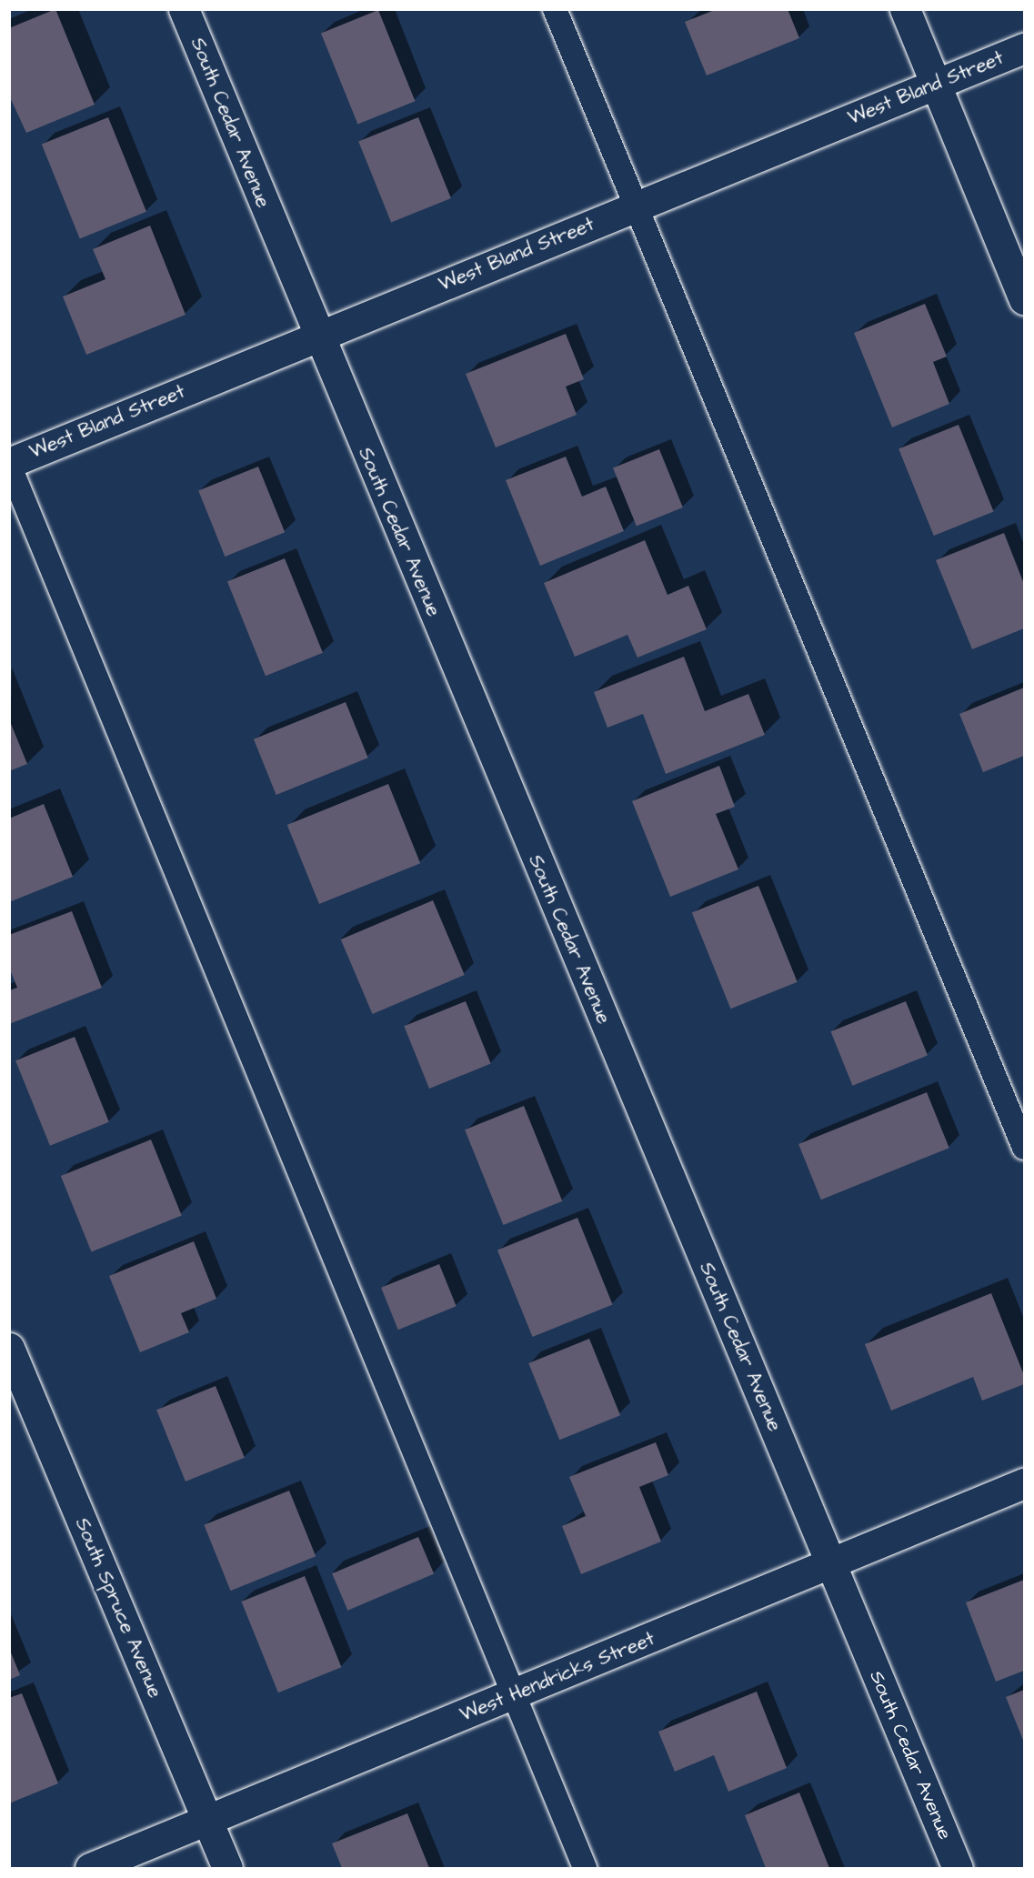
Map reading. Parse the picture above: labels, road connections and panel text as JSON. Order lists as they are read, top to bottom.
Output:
{
  "streets": {
    "street": [
      "West Bland Street",
      "South Cedar Avenue",
      "South Spruce Avenue",
      "West Hendricks Street"
    ]
  },
  "crossings": [
    ["West Bland Street", "South Cedar Avenue"],
    ["South Cedar Avenue", "West Hendricks Street"],
    ["South Spruce Avenue", "West Hendricks Street"]
  ]
}
